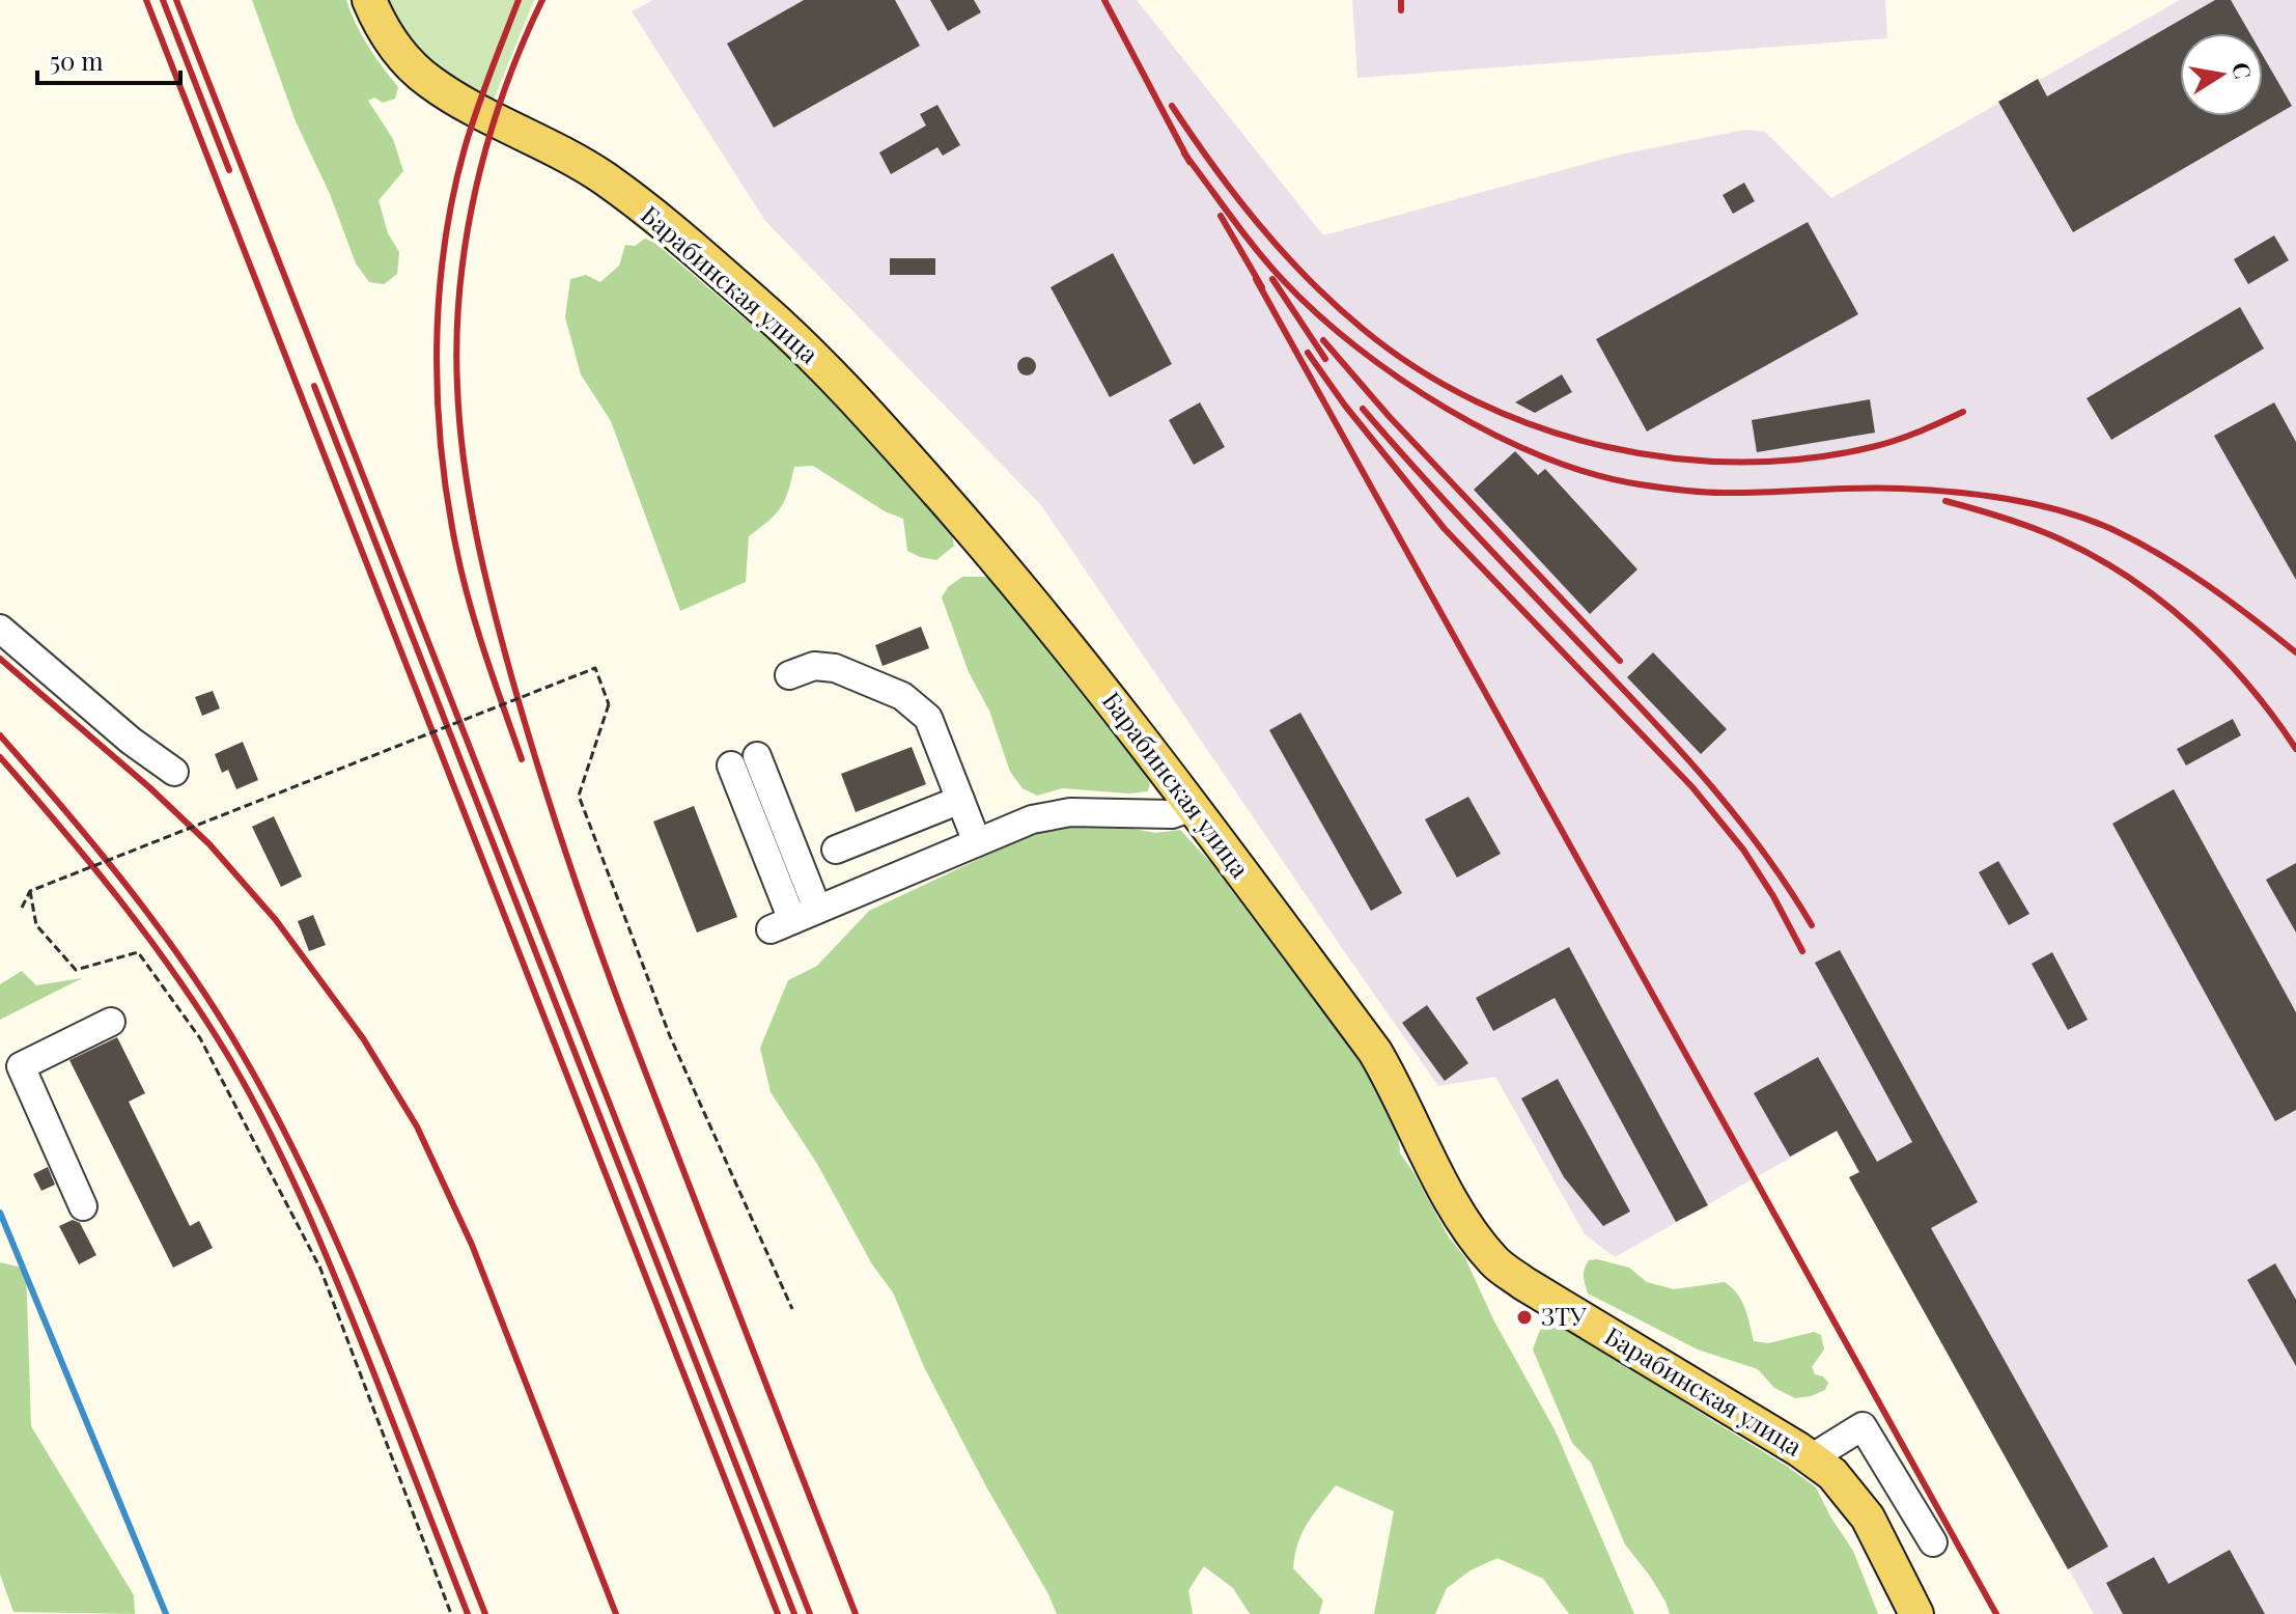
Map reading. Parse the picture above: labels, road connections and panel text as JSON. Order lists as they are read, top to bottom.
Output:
{
  "streets": {
    "main road": ["Барабинская улица"]
  },
  "places": ["ЗТУ"],
  "scale_bar": "50 m",
  "north": "right"
}
